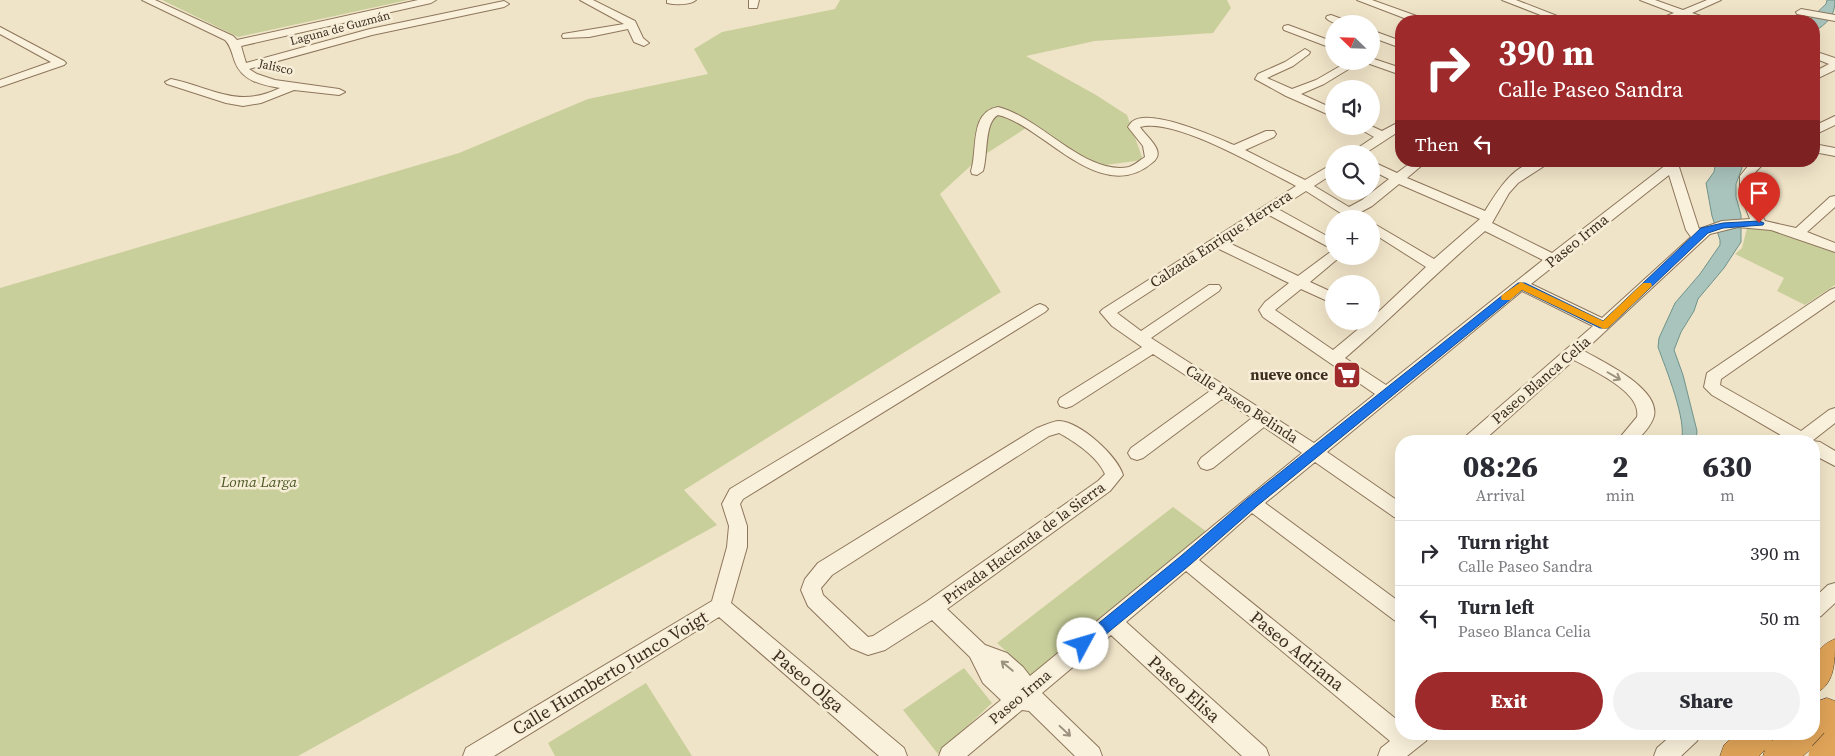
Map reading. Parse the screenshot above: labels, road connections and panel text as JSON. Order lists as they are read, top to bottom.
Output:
{
  "streets": {
    "street": [
      "Laguna de Guzmán",
      "Jalisco",
      "Calzada Enrique Herrera",
      "Paseo Irma",
      "Paseo Blanca Celia",
      "Calle Paseo Belinda",
      "Privada Hacienda de la Sierra",
      "Paseo Adriana",
      "Calle Humberto Junco Voigt",
      "Paseo Olga",
      "Paseo Elisa"
    ]
  },
  "crossings": [
    ["Laguna de Guzmán", "Jalisco"],
    ["Calzada Enrique Herrera", "Calle Paseo Belinda"],
    ["Paseo Irma", "Paseo Blanca Celia"],
    ["Paseo Irma", "Calle Paseo Belinda"],
    ["Paseo Irma", "Paseo Adriana"],
    ["Paseo Irma", "Paseo Elisa"],
    ["Calle Humberto Junco Voigt", "Paseo Olga"]
  ],
  "parks": ["Loma Larga"],
  "places": {
    "supermarket": ["nueve once"]
  },
  "north": "top left",
  "page": {
    "map_buttons": ["+", "−"],
    "turn": ["390 m", "Calle Paseo Sandra"],
    "then": "Then",
    "eta": [
      "08:26",
      "Arrival",
      "2",
      "min",
      "630",
      "m"
    ],
    "list": [
      {
        "name": "Turn right",
        "note": "Calle Paseo Sandra",
        "value": "390 m"
      },
      {
        "name": "Turn left",
        "note": "Paseo Blanca Celia",
        "value": "50 m"
      }
    ],
    "buttons": ["Exit", "Share"]
  }
}
